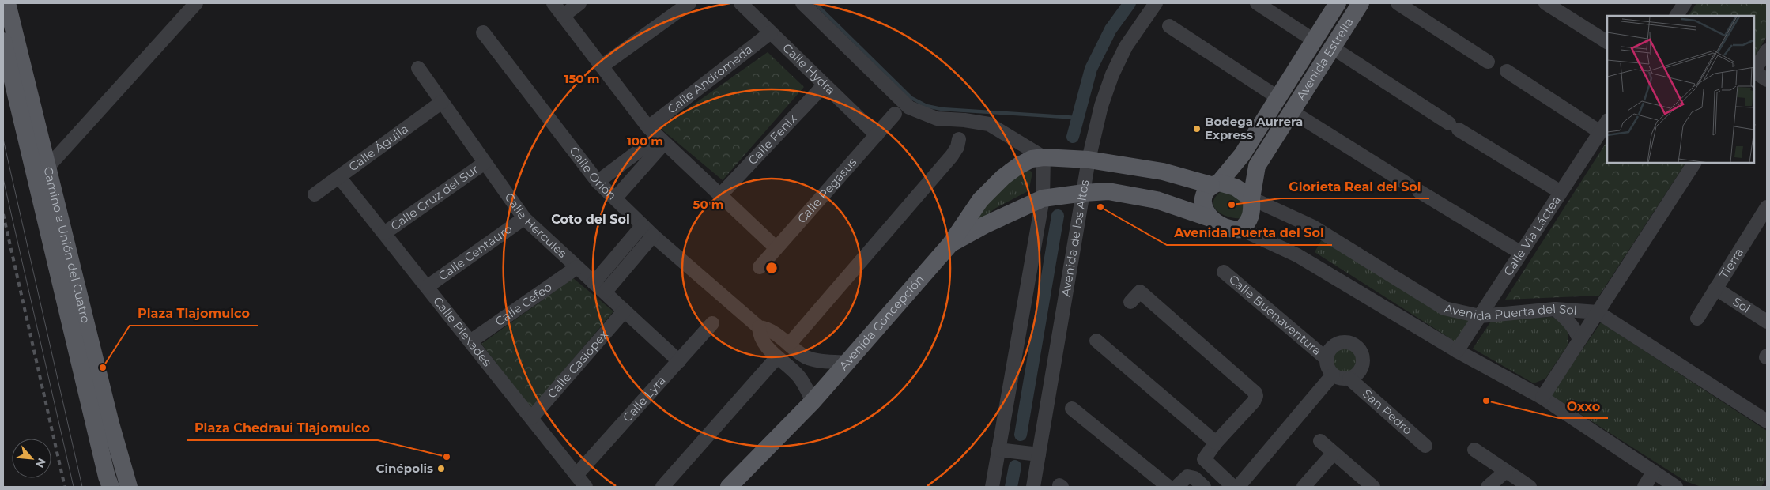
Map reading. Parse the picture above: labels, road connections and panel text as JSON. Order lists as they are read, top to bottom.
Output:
{
  "streets": {
    "main road": ["Avenida Estrella", "Camino a Unión del Cuatro", "Avenida Concepción"],
    "street": [
      "Calle Hydra",
      "Calle Andromeda",
      "Calle Fenix",
      "Calle Águila",
      "Calle Orión",
      "Calle Pegasus",
      "Calle Cruz del Sur",
      "Calle Hercules",
      "Calle Vía Láctea",
      "Avenida de los Altos",
      "Calle Centauro",
      "Tierra",
      "Calle Cefeo",
      "Sol",
      "Avenida Puerta del Sol",
      "Calle Buenaventura",
      "Calle Plexades",
      "Calle Casiopex",
      "Calle Lyra",
      "San Pedro"
    ]
  },
  "crossings": [
    ["Avenida Estrella", "Avenida Puerta del Sol"],
    ["Calle Hydra", "Calle Andromeda"],
    ["Calle Hydra", "Calle Fenix"],
    ["Calle Hydra", "Calle Pegasus"],
    ["Calle Águila", "Calle Hercules"],
    ["Calle Águila", "Calle Plexades"],
    ["Calle Orión", "Avenida Concepción"],
    ["Calle Cruz del Sur", "Calle Hercules"],
    ["Calle Cruz del Sur", "Calle Plexades"],
    ["Calle Hercules", "Calle Centauro"],
    ["Calle Hercules", "Calle Cefeo"],
    ["Calle Hercules", "Calle Casiopex"],
    ["Calle Hercules", "Calle Lyra"],
    ["Calle Vía Láctea", "Avenida Puerta del Sol"],
    ["Calle Centauro", "Calle Plexades"],
    ["Tierra", "Sol"],
    ["Calle Cefeo", "Calle Plexades"],
    ["Calle Buenaventura", "San Pedro"],
    ["Calle Plexades", "Calle Casiopex"],
    ["Calle Plexades", "Calle Lyra"]
  ],
  "districts": ["Coto del Sol"],
  "places": [
    "Bodega Aurrera Express",
    "Glorieta Real del Sol",
    "Avenida Puerta del Sol",
    "Plaza Tlajomulco",
    "Oxxo",
    "Plaza Chedraui Tlajomulco",
    "Cinépolis"
  ],
  "north": "bottom right",
  "rings": ["150 m", "100 m", "50 m"]
}
